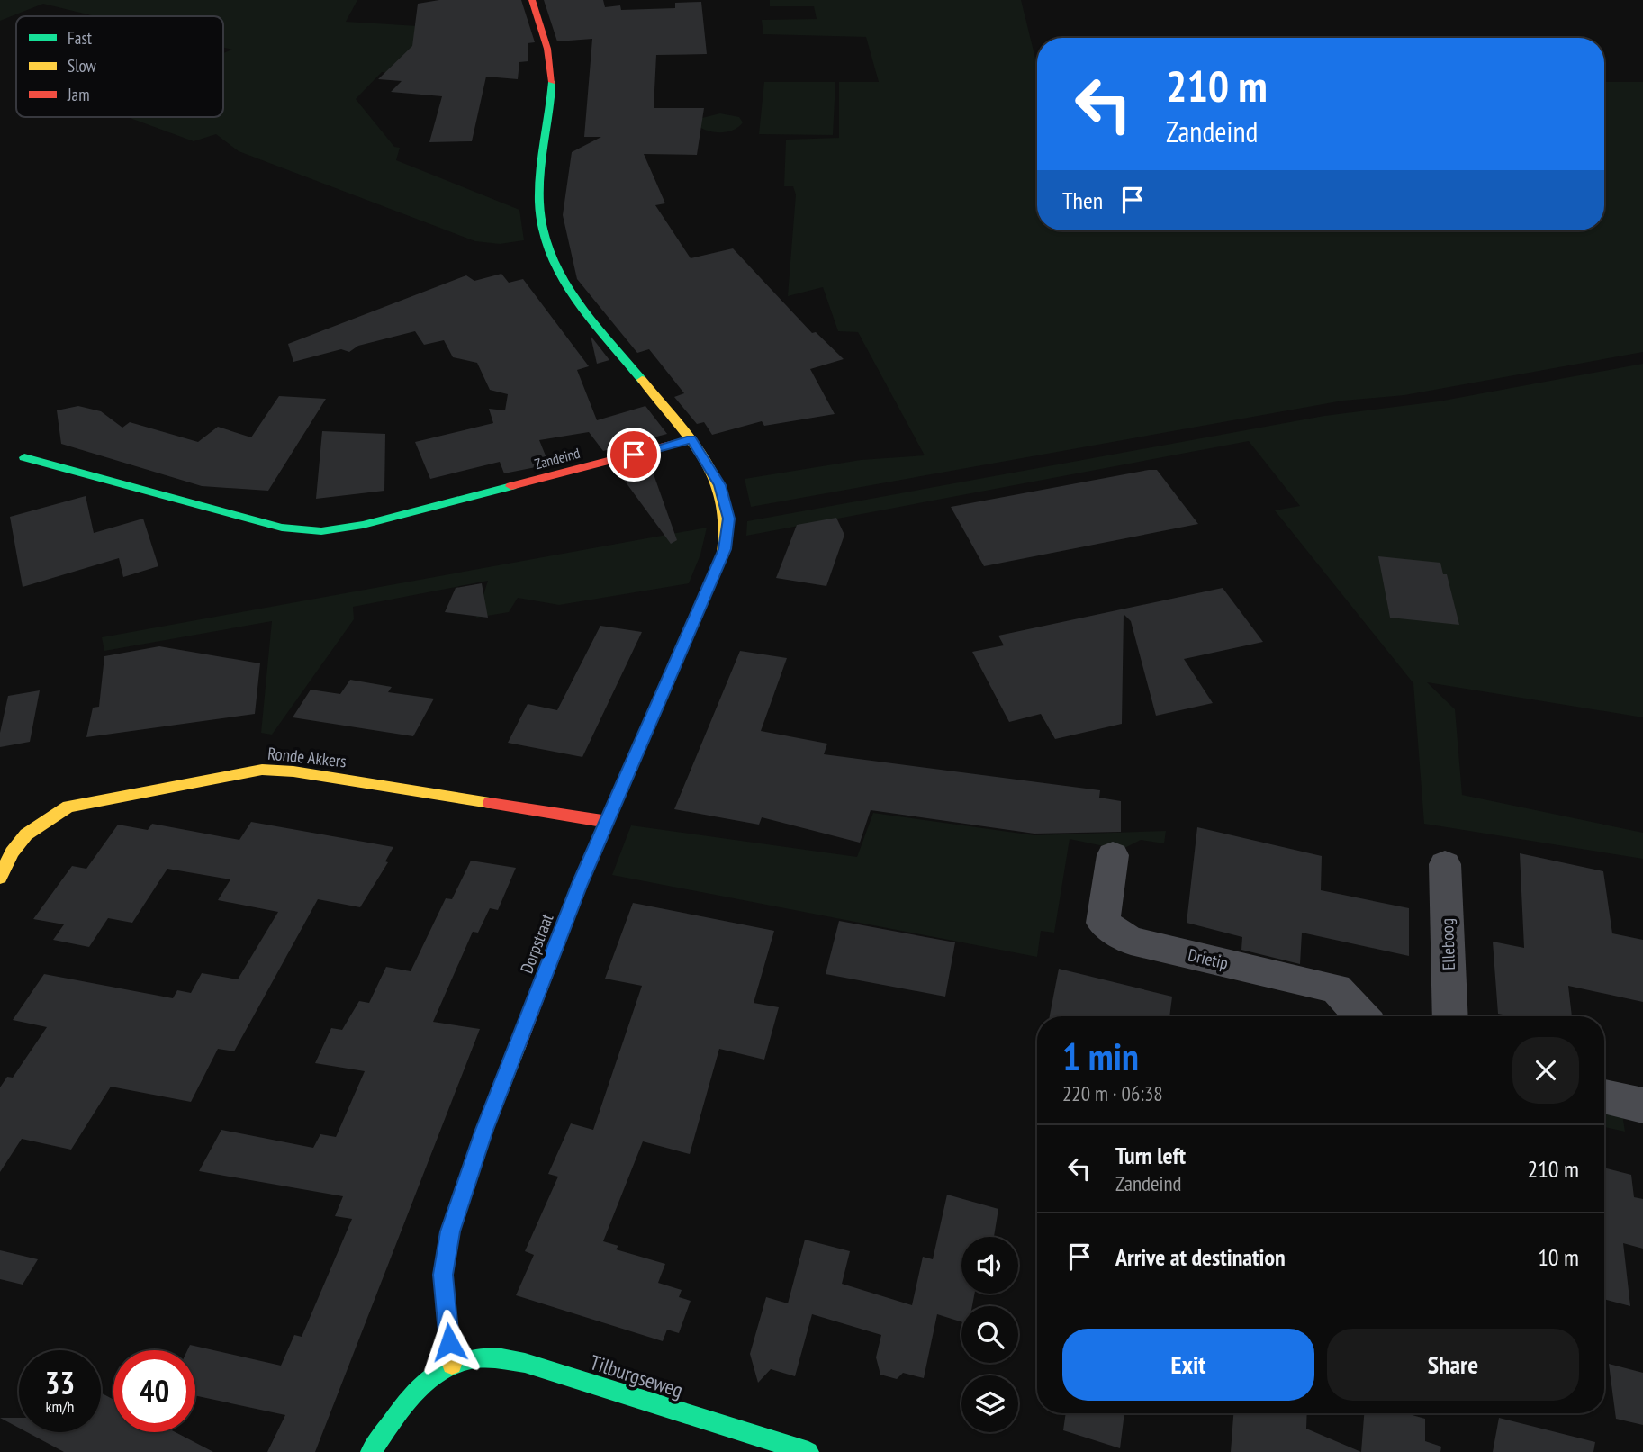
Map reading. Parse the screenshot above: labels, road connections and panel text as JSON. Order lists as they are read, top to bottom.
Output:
{
  "streets": {
    "street": [
      "Zandeind",
      "Ronde Akkers",
      "Dorpstraat",
      "Elleboog",
      "Drietip",
      "Tilburgseweg"
    ]
  },
  "crossings": [
    ["Zandeind", "Dorpstraat"],
    ["Ronde Akkers", "Dorpstraat"],
    ["Dorpstraat", "Tilburgseweg"]
  ],
  "legend": ["Fast", "Slow", "Jam"],
  "page": {
    "turn": ["210 m", "Zandeind"],
    "then": "Then",
    "heading": ["1 min", "220 m · 06:38"],
    "list": [
      {
        "name": "Turn left",
        "note": "Zandeind",
        "value": "210 m"
      },
      {
        "name": "Arrive at destination",
        "value": "10 m"
      }
    ],
    "buttons": ["Exit", "Share"],
    "speed": "33 km/h",
    "limit": "40"
  }
}
